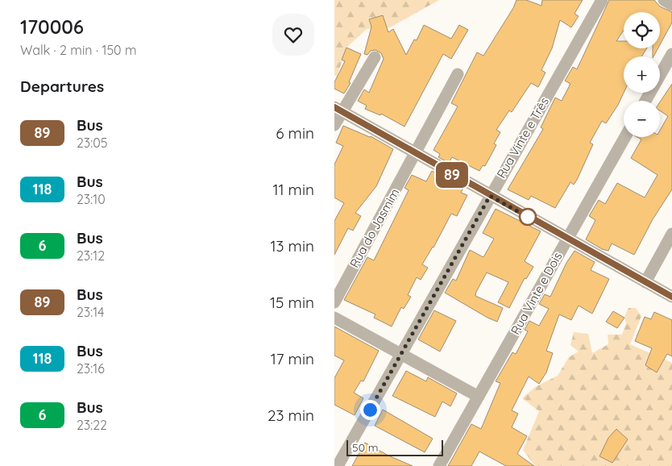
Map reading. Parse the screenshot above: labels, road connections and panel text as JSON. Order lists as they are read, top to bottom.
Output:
{
  "streets": {
    "street": ["Rua Vinte e Três", "Rua do Jasmim", "Rua Vinte e Dois"]
  },
  "lines": ["bus line 89"],
  "scale_bar": "50 m",
  "page": {
    "heading": [
      ["170006", "Walk · 2 min · 150 m"],
      "Departures"
    ],
    "on_map": "89",
    "map_buttons": ["+", "−"],
    "list": [
      {
        "mark": "89",
        "name": "Bus",
        "note": "23:05",
        "value": "6 min"
      },
      {
        "mark": "118",
        "name": "Bus",
        "note": "23:10",
        "value": "11 min"
      },
      {
        "mark": "6",
        "name": "Bus",
        "note": "23:12",
        "value": "13 min"
      },
      {
        "mark": "89",
        "name": "Bus",
        "note": "23:14",
        "value": "15 min"
      },
      {
        "mark": "118",
        "name": "Bus",
        "note": "23:16",
        "value": "17 min"
      },
      {
        "mark": "6",
        "name": "Bus",
        "note": "23:22",
        "value": "23 min"
      }
    ],
    "scale": "50 m"
  }
}
